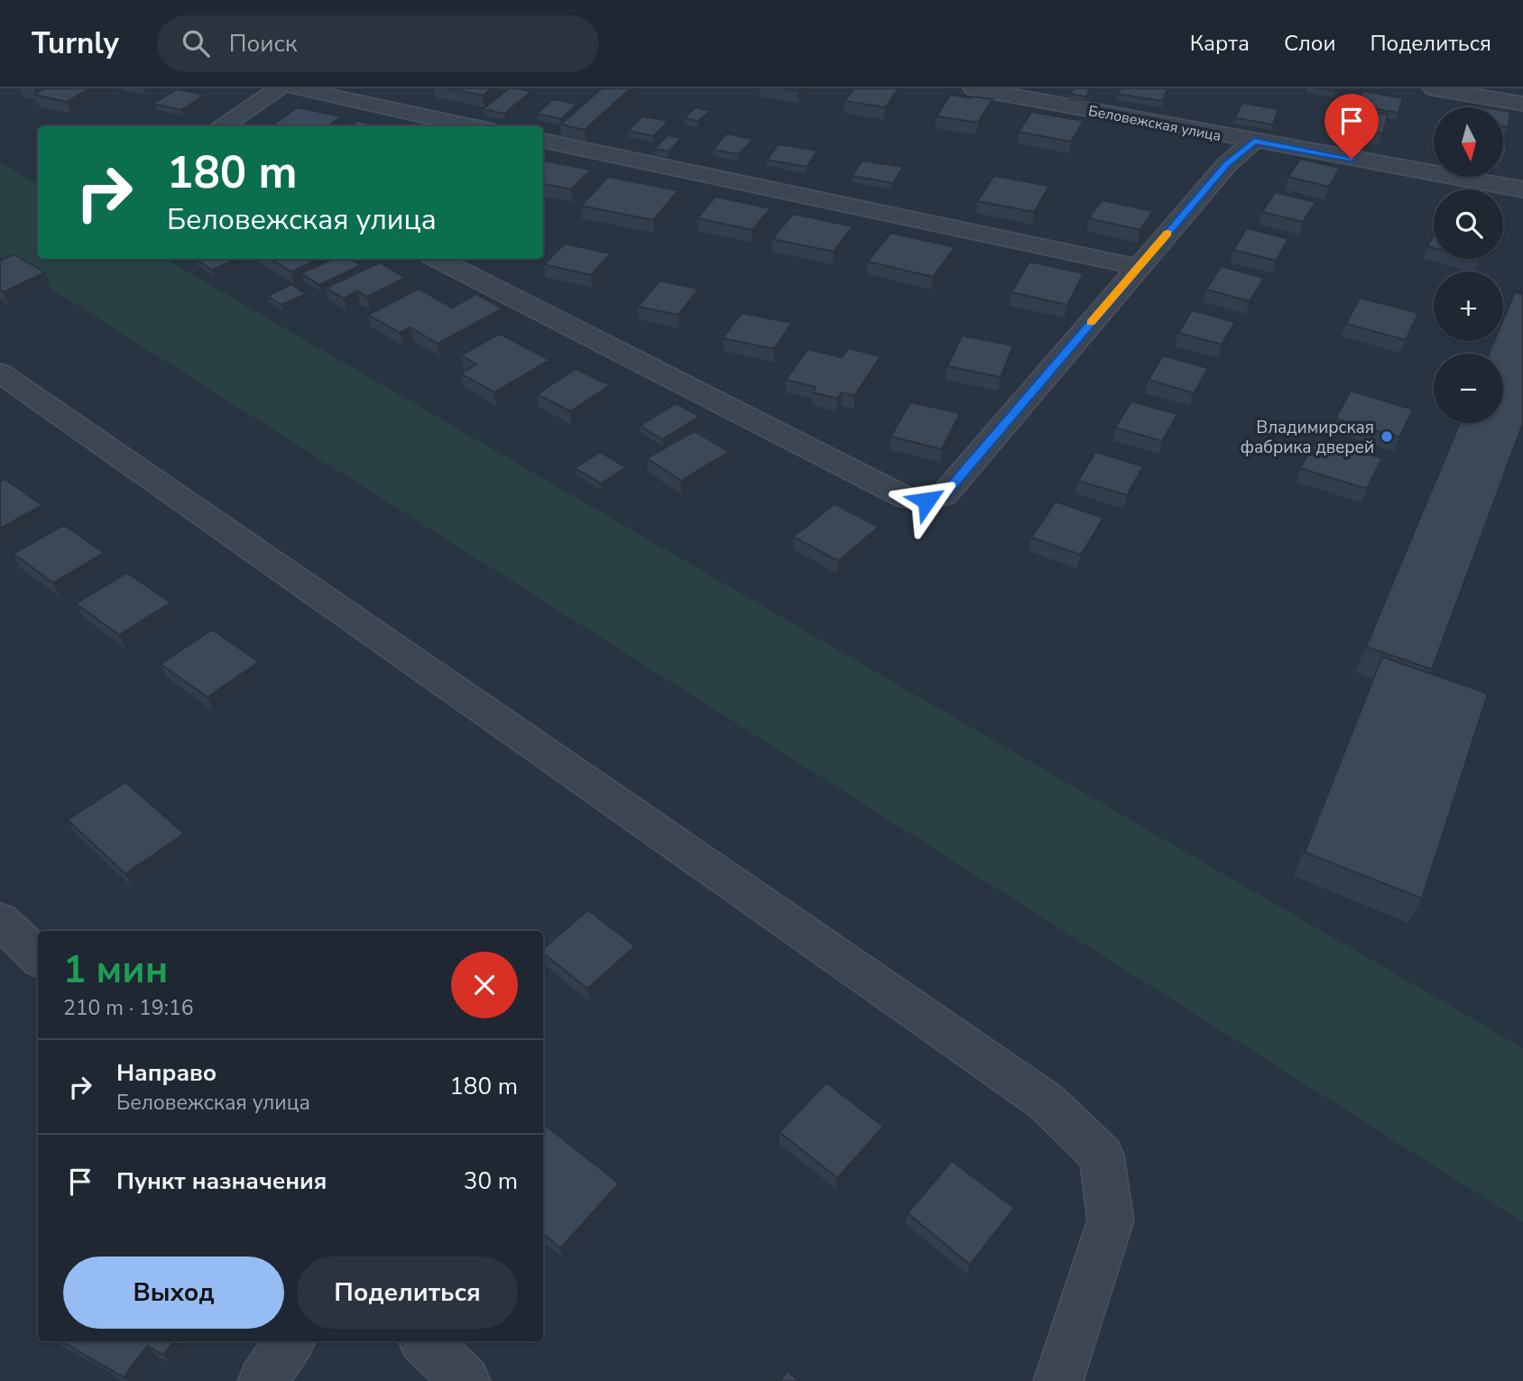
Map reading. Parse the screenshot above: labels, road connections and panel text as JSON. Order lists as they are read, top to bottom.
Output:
{
  "streets": {
    "street": ["Беловежская улица"]
  },
  "places": ["Владимирская фабрика дверей"],
  "north": "bottom",
  "page": {
    "header": "Turnly",
    "search": "Поиск",
    "nav": ["Карта", "Слои", "Поделиться"],
    "map_buttons": ["+", "−"],
    "turn": ["180 m", "Беловежская улица"],
    "heading": ["1 мин", "210 m · 19:16"],
    "list": [
      {
        "name": "Направо",
        "note": "Беловежская улица",
        "value": "180 m"
      },
      {
        "name": "Пункт назначения",
        "value": "30 m"
      }
    ],
    "buttons": ["Выход", "Поделиться"]
  }
}
